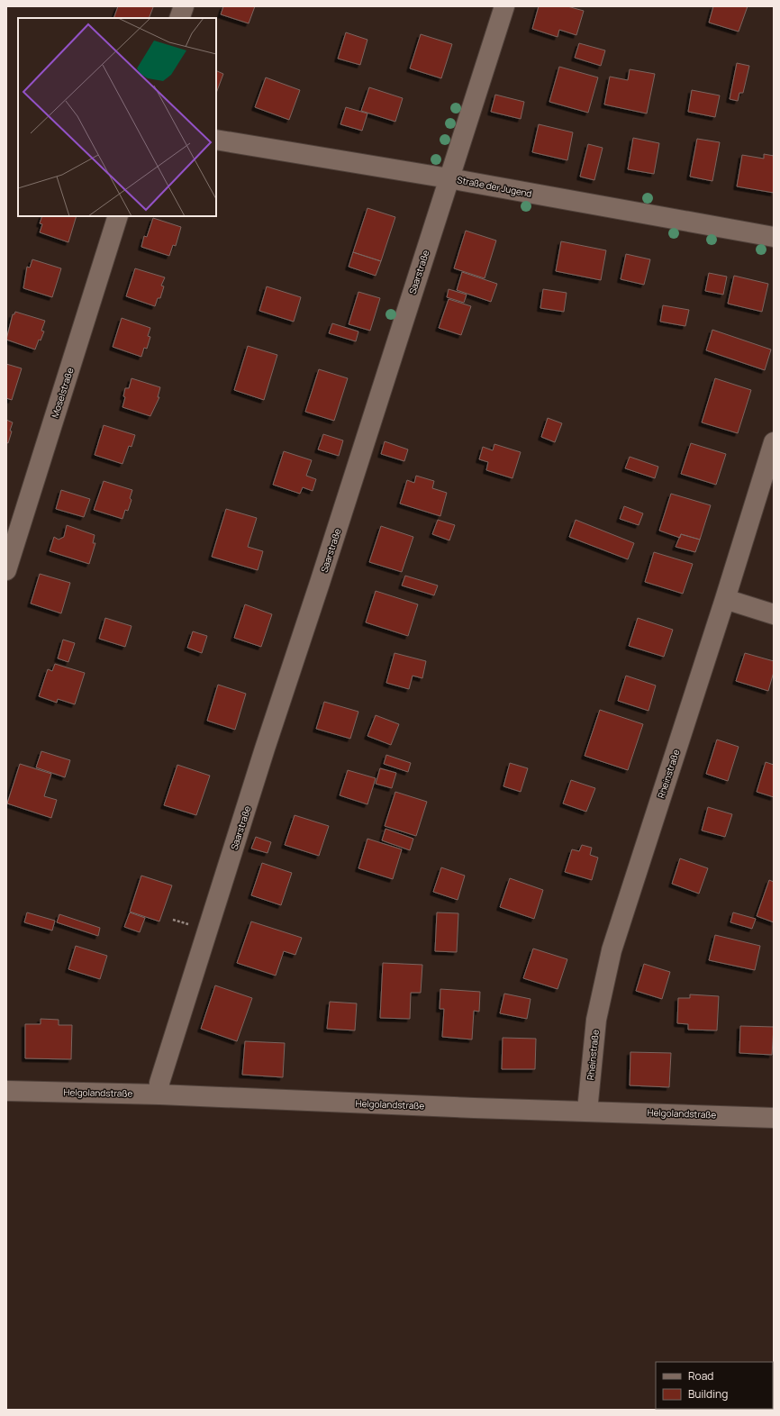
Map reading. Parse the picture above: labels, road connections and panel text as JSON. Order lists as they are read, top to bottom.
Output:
{
  "streets": {
    "street": [
      "Straße der Jugend",
      "Saarstraße",
      "Moselstraße",
      "Rheinstraße",
      "Helgolandstraße"
    ]
  },
  "crossings": [
    ["Straße der Jugend", "Saarstraße"],
    ["Saarstraße", "Helgolandstraße"],
    ["Rheinstraße", "Helgolandstraße"]
  ],
  "legend": ["Road", "Building"]
}
